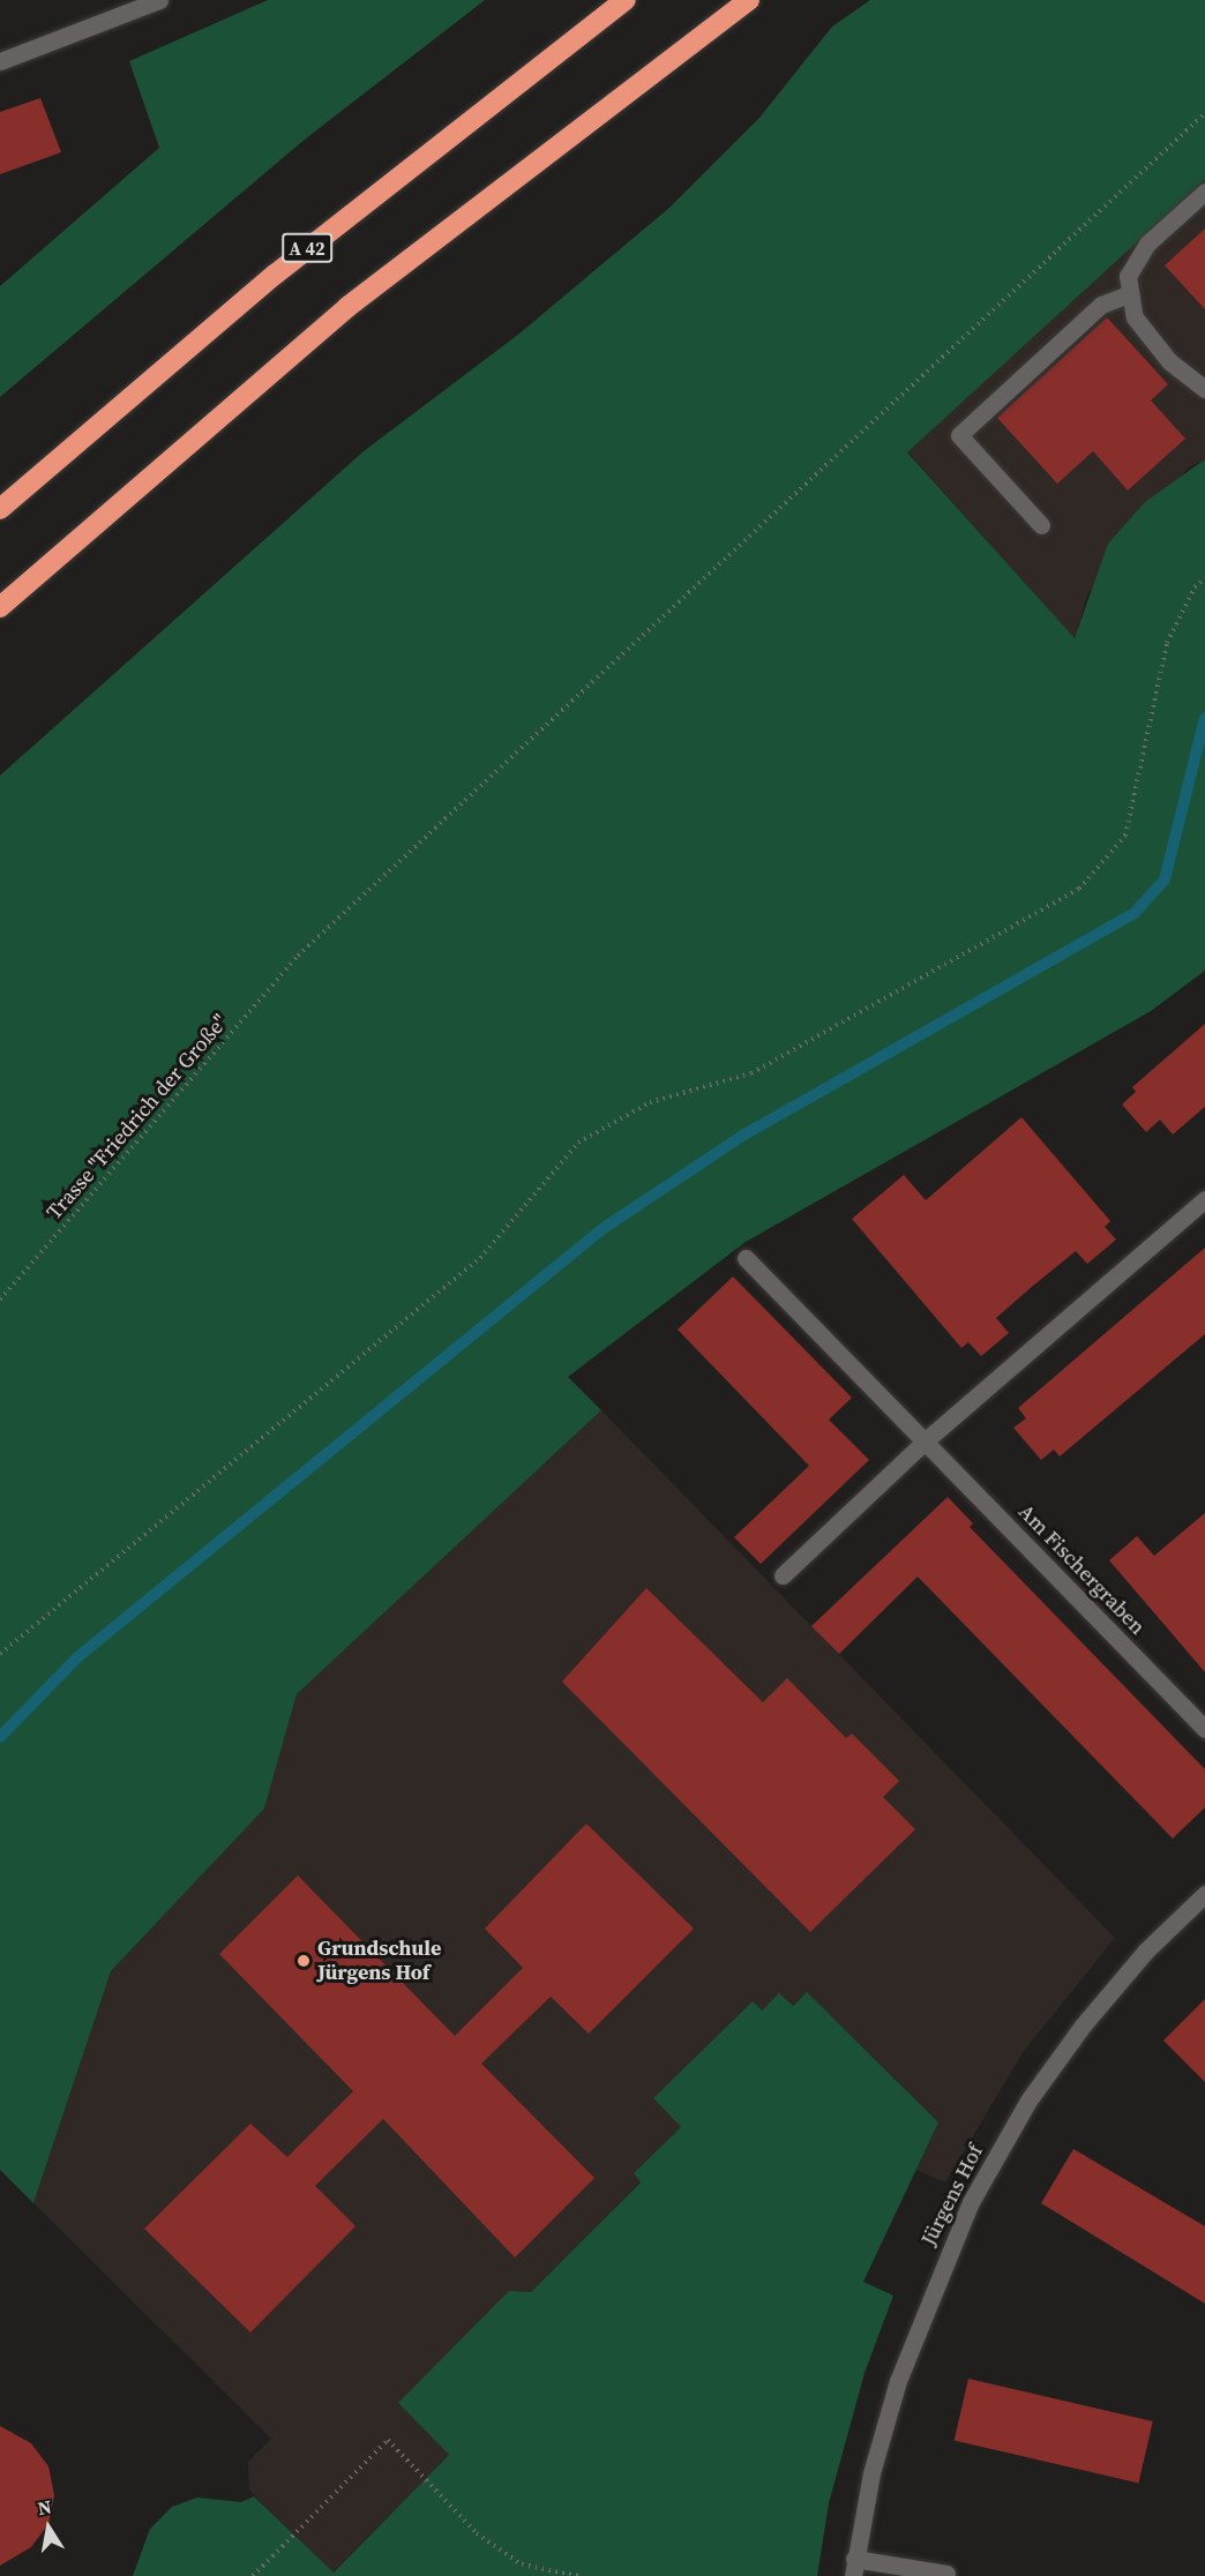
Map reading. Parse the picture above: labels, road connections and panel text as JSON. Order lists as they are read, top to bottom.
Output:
{
  "streets": {
    "highway": ["A 42"],
    "street": ["Am Fischergraben", "Jürgens Hof"],
    "path": ["Trasse \"Friedrich der Große\""]
  },
  "places": ["Grundschule Jürgens Hof"],
  "north": "top"
}
